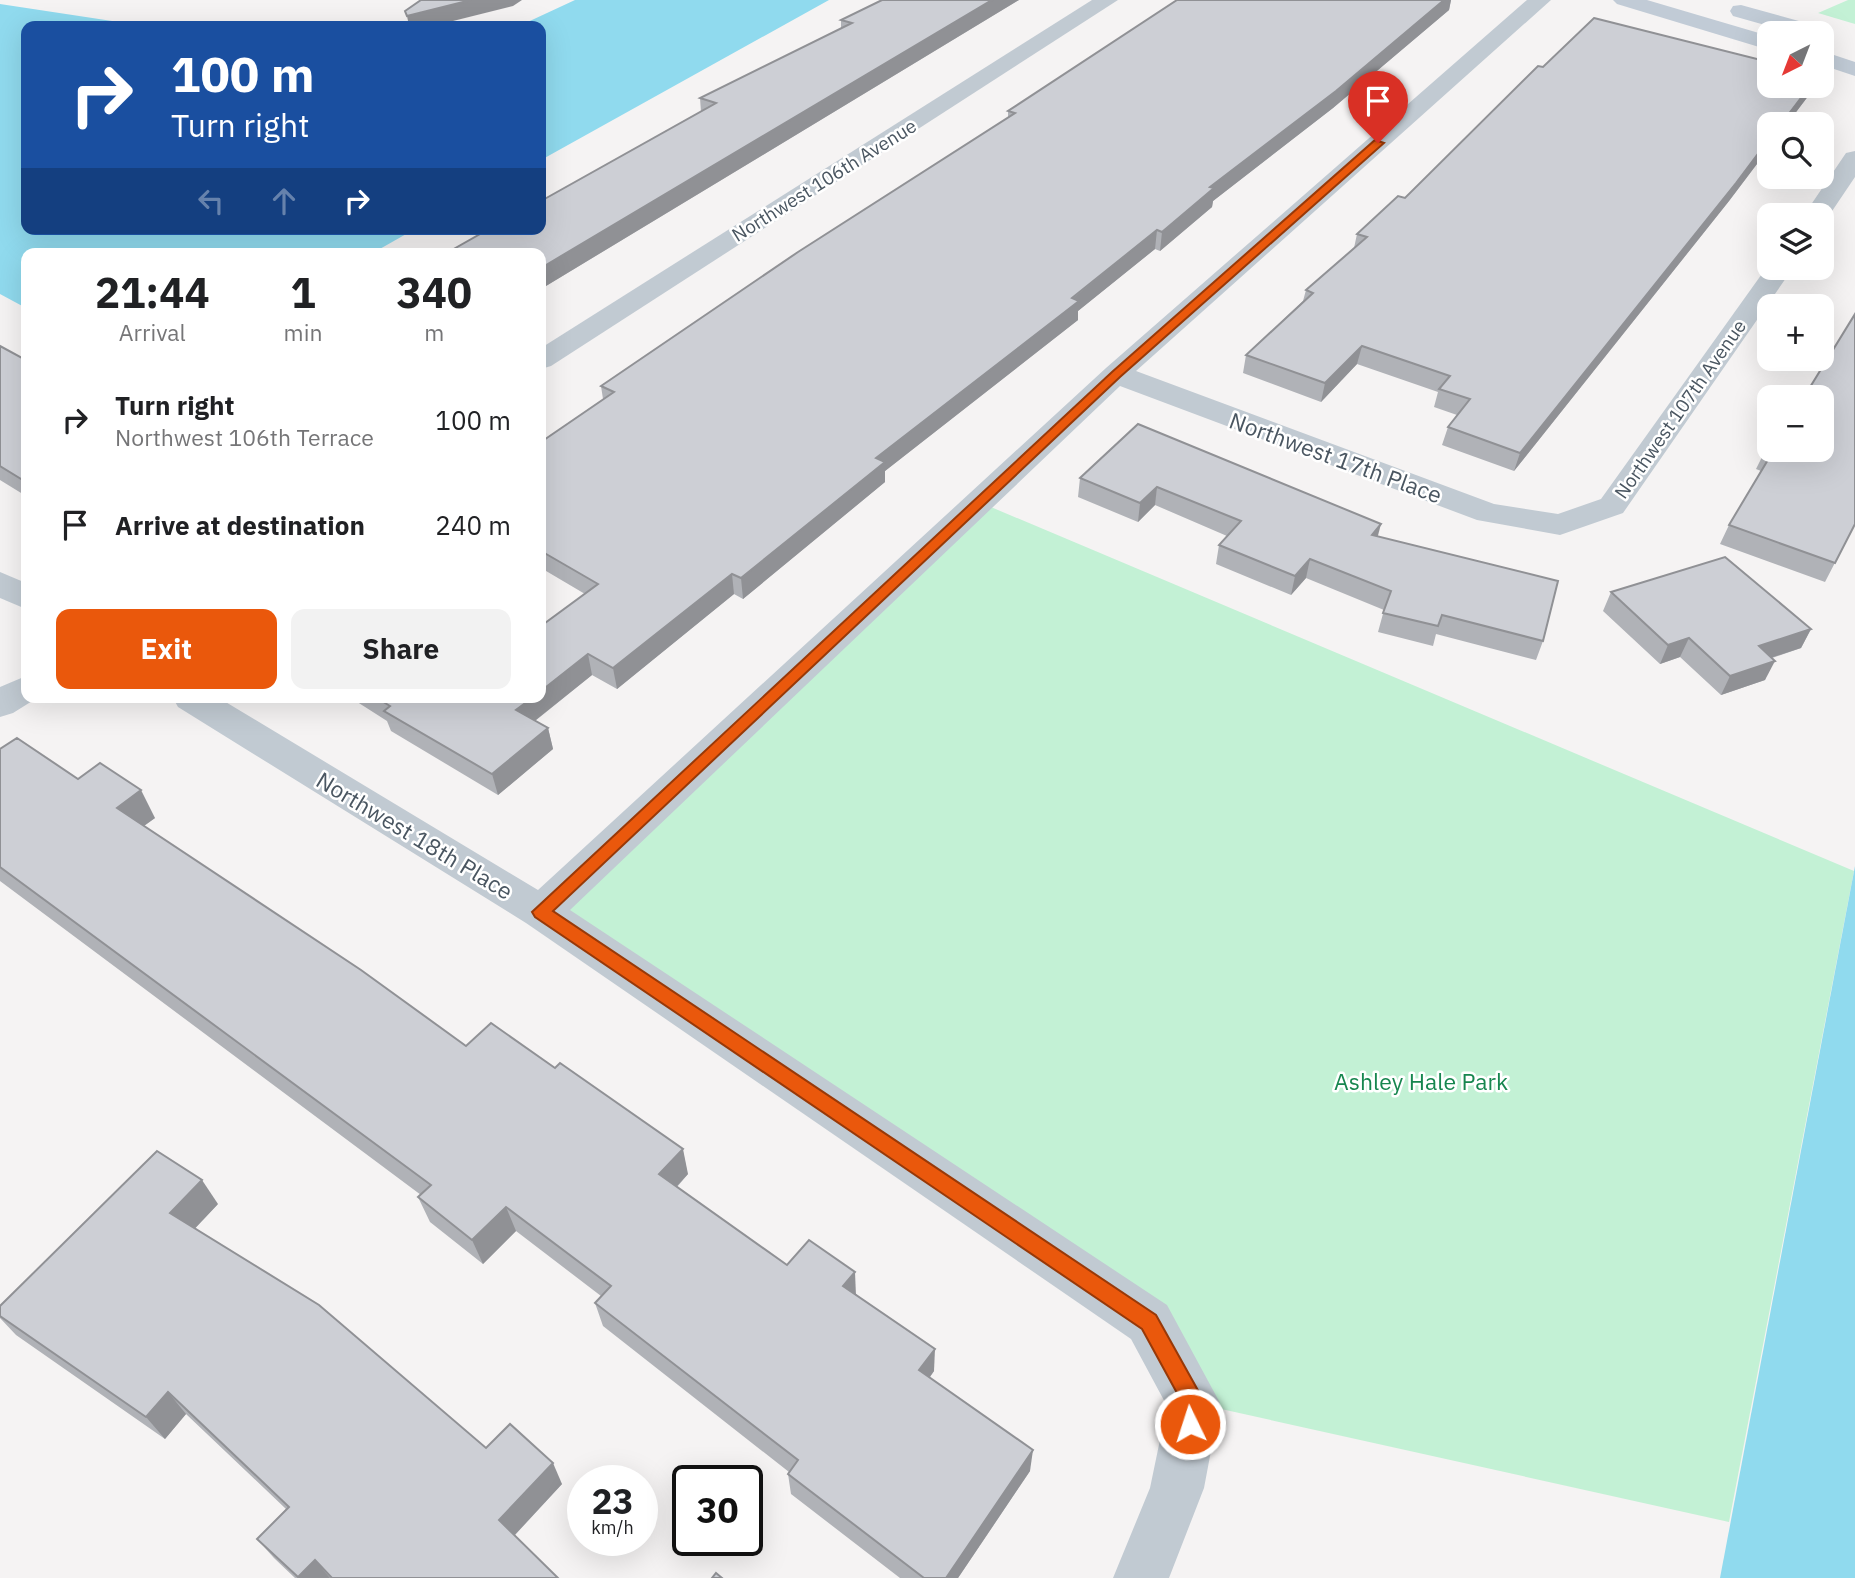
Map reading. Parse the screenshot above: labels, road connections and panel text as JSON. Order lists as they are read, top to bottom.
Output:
{
  "streets": {
    "street": [
      "Northwest 106th Avenue",
      "Northwest 107th Avenue",
      "Northwest 17th Place",
      "Northwest 18th Place"
    ]
  },
  "crossings": [
    ["Northwest 107th Avenue", "Northwest 17th Place"]
  ],
  "parks": ["Ashley Hale Park"],
  "north": "bottom left",
  "page": {
    "map_buttons": ["+", "−"],
    "turn": ["100 m", "Turn right"],
    "eta": [
      "21:44",
      "Arrival",
      "1",
      "min",
      "340",
      "m"
    ],
    "list": [
      {
        "name": "Turn right",
        "note": "Northwest 106th Terrace",
        "value": "100 m"
      },
      {
        "name": "Arrive at destination",
        "value": "240 m"
      }
    ],
    "buttons": ["Exit", "Share"],
    "speed": "23 km/h",
    "limit": "30"
  }
}
